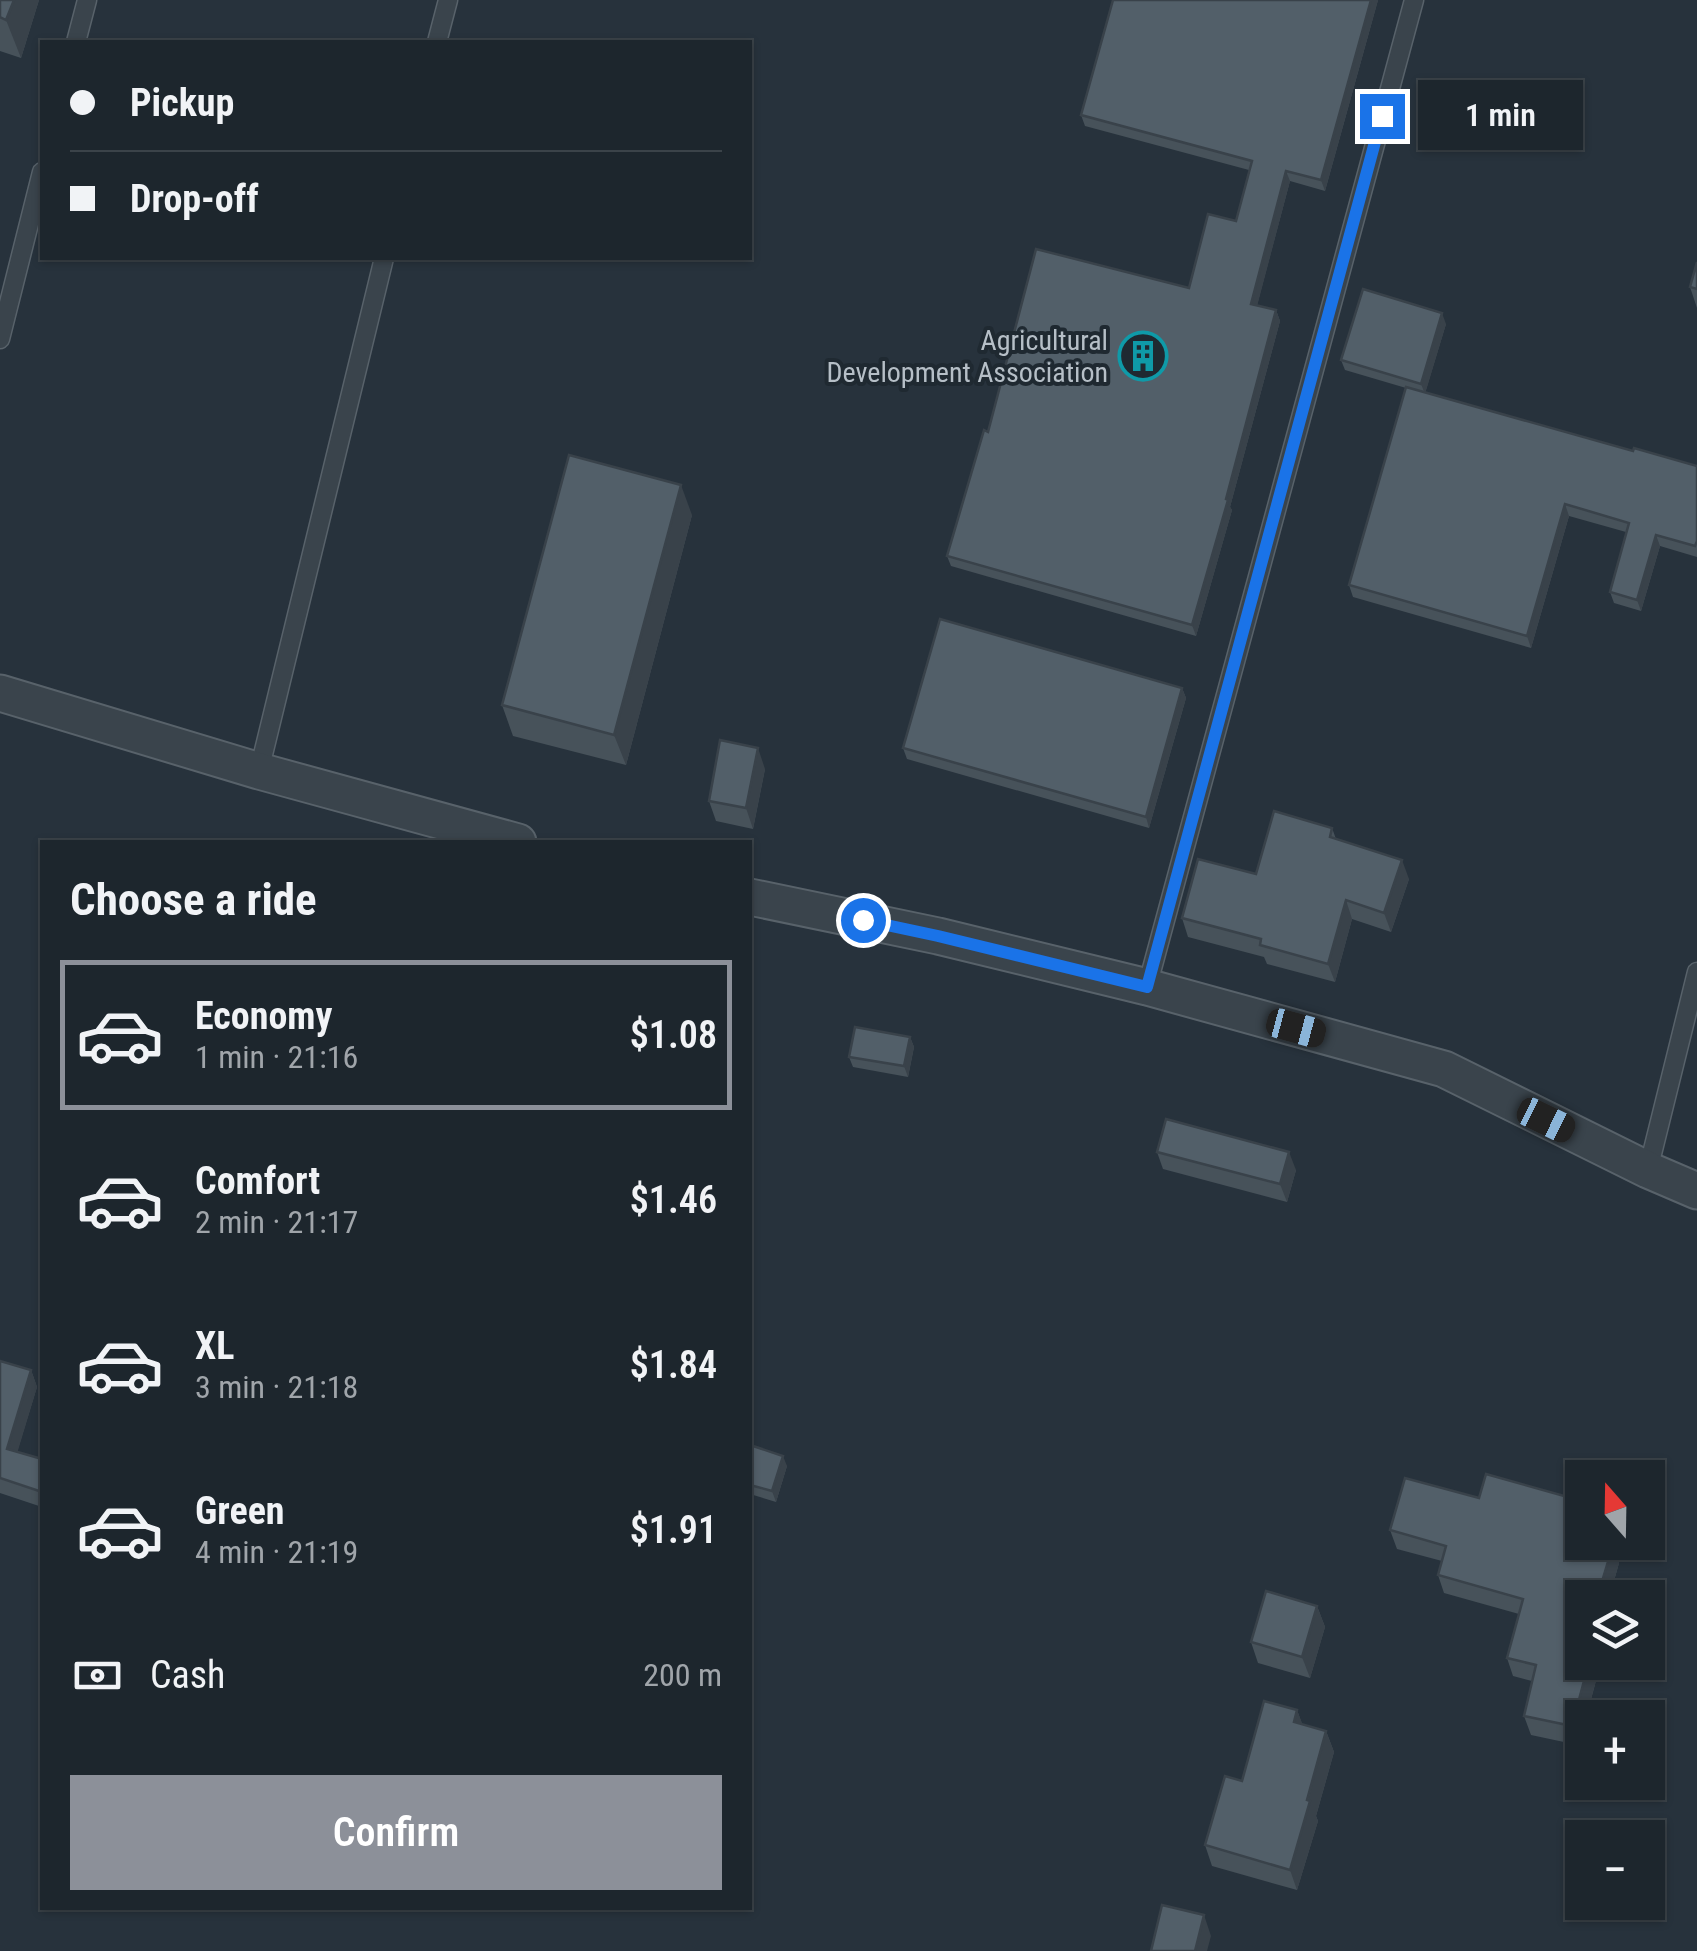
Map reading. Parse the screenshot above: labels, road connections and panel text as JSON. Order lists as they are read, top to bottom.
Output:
{
  "places": {
    "building": ["Agricultural Development Association"]
  },
  "north": "top",
  "page": {
    "banner": ["Pickup", "Drop-off"],
    "bubble": "1 min",
    "heading": "Choose a ride",
    "list": [
      {
        "name": "Economy",
        "note": "1 min · 21:16",
        "value": "$1.08"
      },
      {
        "name": "Comfort",
        "note": "2 min · 21:17",
        "value": "$1.46"
      },
      {
        "name": "XL",
        "note": "3 min · 21:18",
        "value": "$1.84"
      },
      {
        "name": "Green",
        "note": "4 min · 21:19",
        "value": "$1.91"
      }
    ],
    "map_buttons": ["+", "−"],
    "pay": ["Cash", "200 m"],
    "buttons": "Confirm"
  }
}
